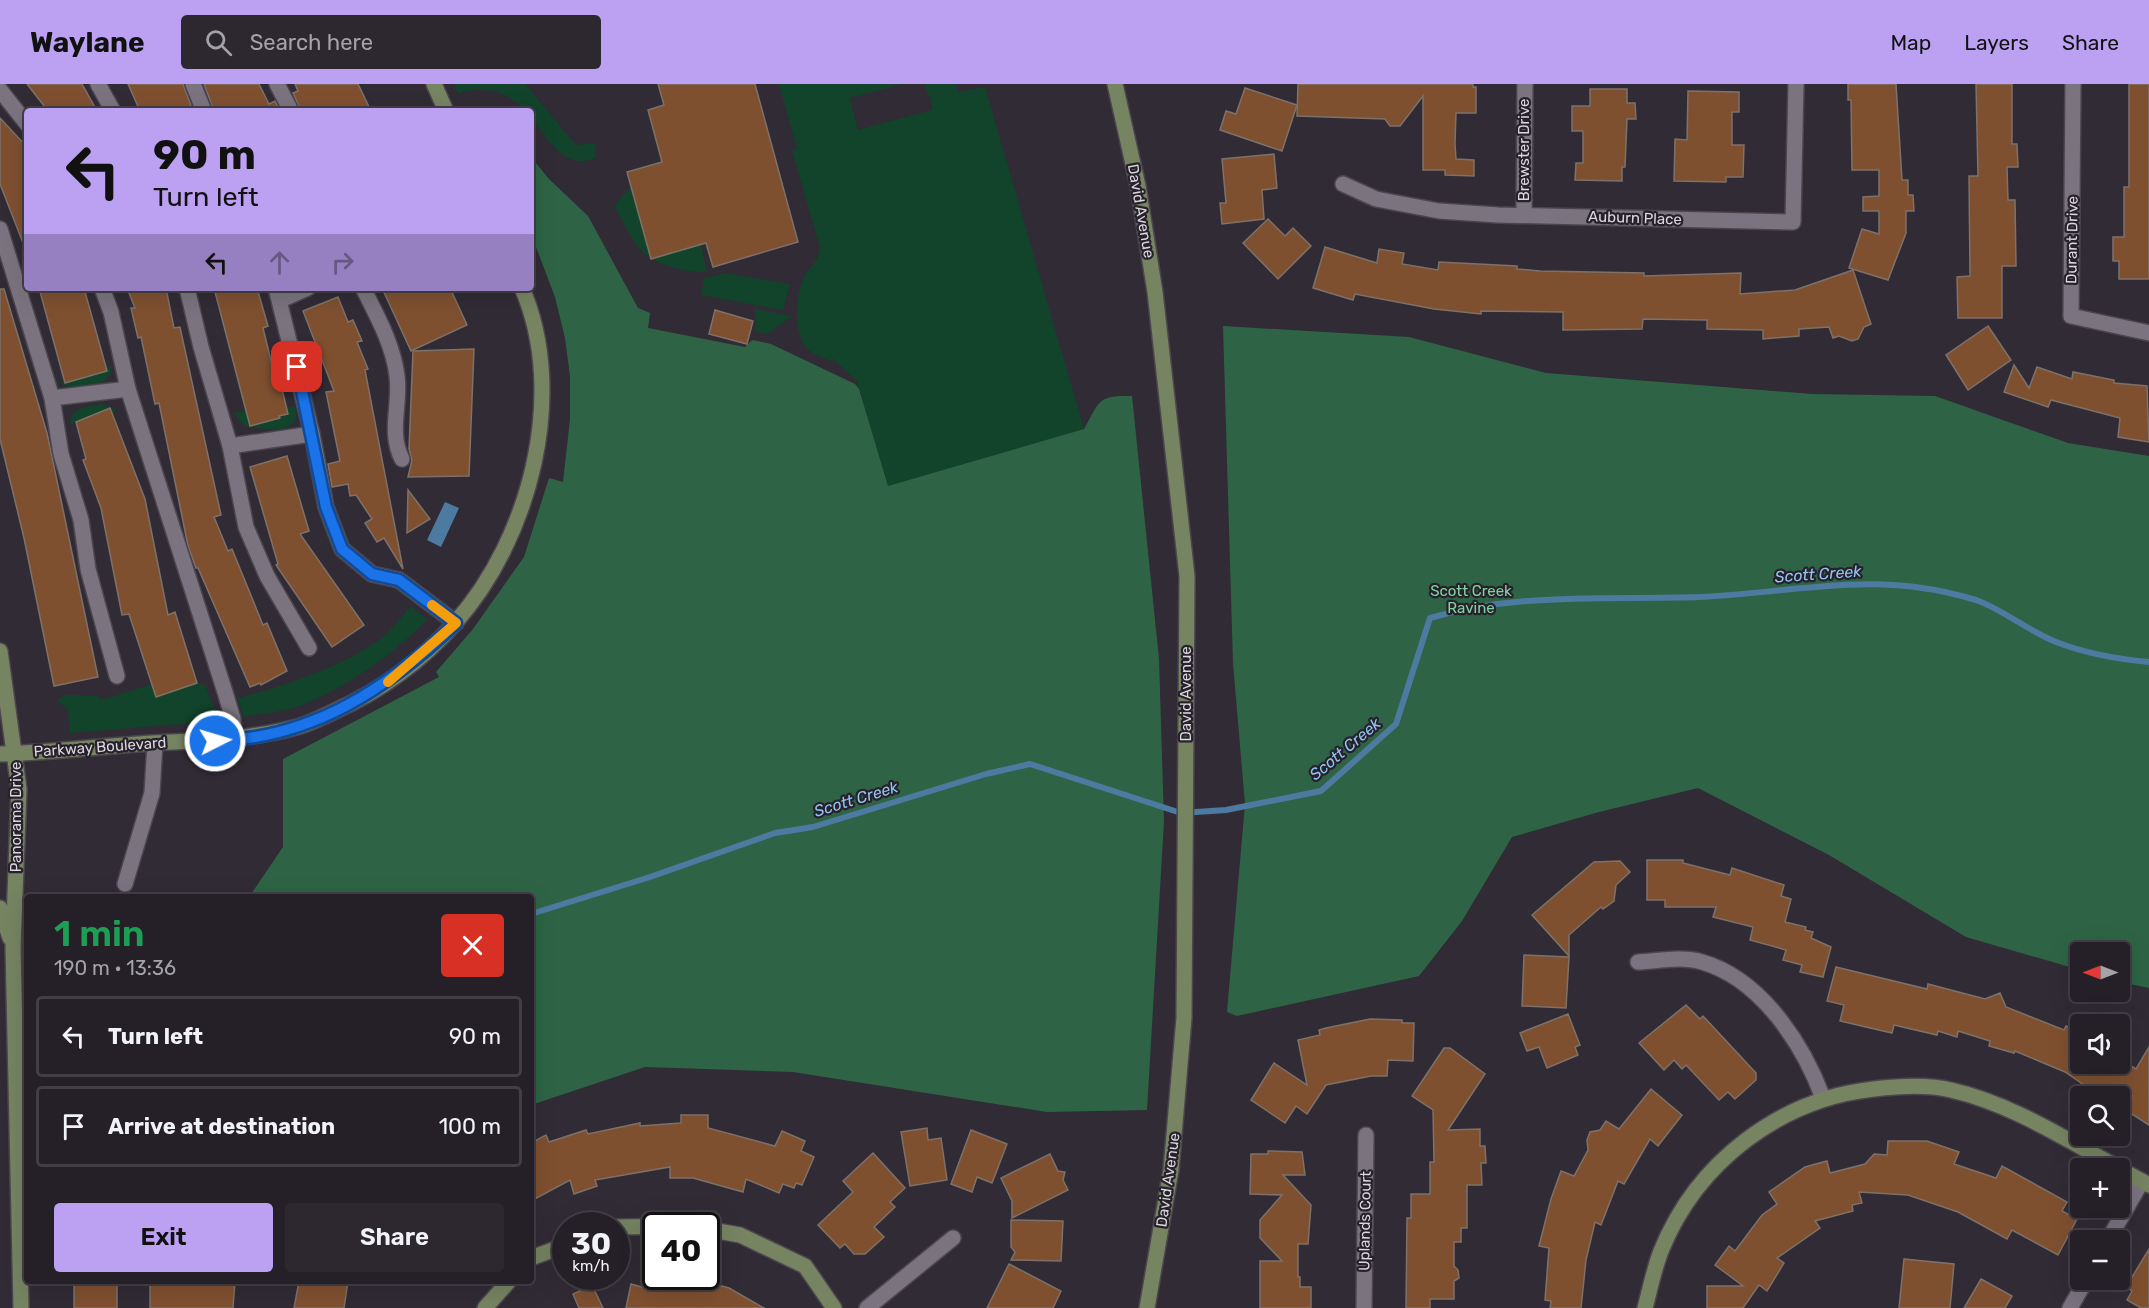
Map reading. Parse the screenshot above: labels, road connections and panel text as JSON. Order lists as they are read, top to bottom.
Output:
{
  "streets": {
    "street": [
      "Brewster Drive",
      "David Avenue",
      "Auburn Place",
      "Durant Drive",
      "Parkway Boulevard",
      "Panorama Drive",
      "Uplands Court"
    ]
  },
  "crossings": [
    ["Brewster Drive", "Auburn Place"],
    ["Parkway Boulevard", "Panorama Drive"]
  ],
  "water": ["Scott Creek"],
  "parks": ["Scott Creek Ravine"],
  "north": "left",
  "page": {
    "header": "Waylane",
    "search": "Search here",
    "nav": ["Map", "Layers", "Share"],
    "turn": ["90 m", "Turn left"],
    "heading": ["1 min", "190 m · 13:36"],
    "map_buttons": ["+", "−"],
    "list": [
      {
        "name": "Turn left",
        "value": "90 m"
      },
      {
        "name": "Arrive at destination",
        "value": "100 m"
      }
    ],
    "buttons": ["Exit", "Share"],
    "speed": "30 km/h",
    "limit": "40"
  }
}
